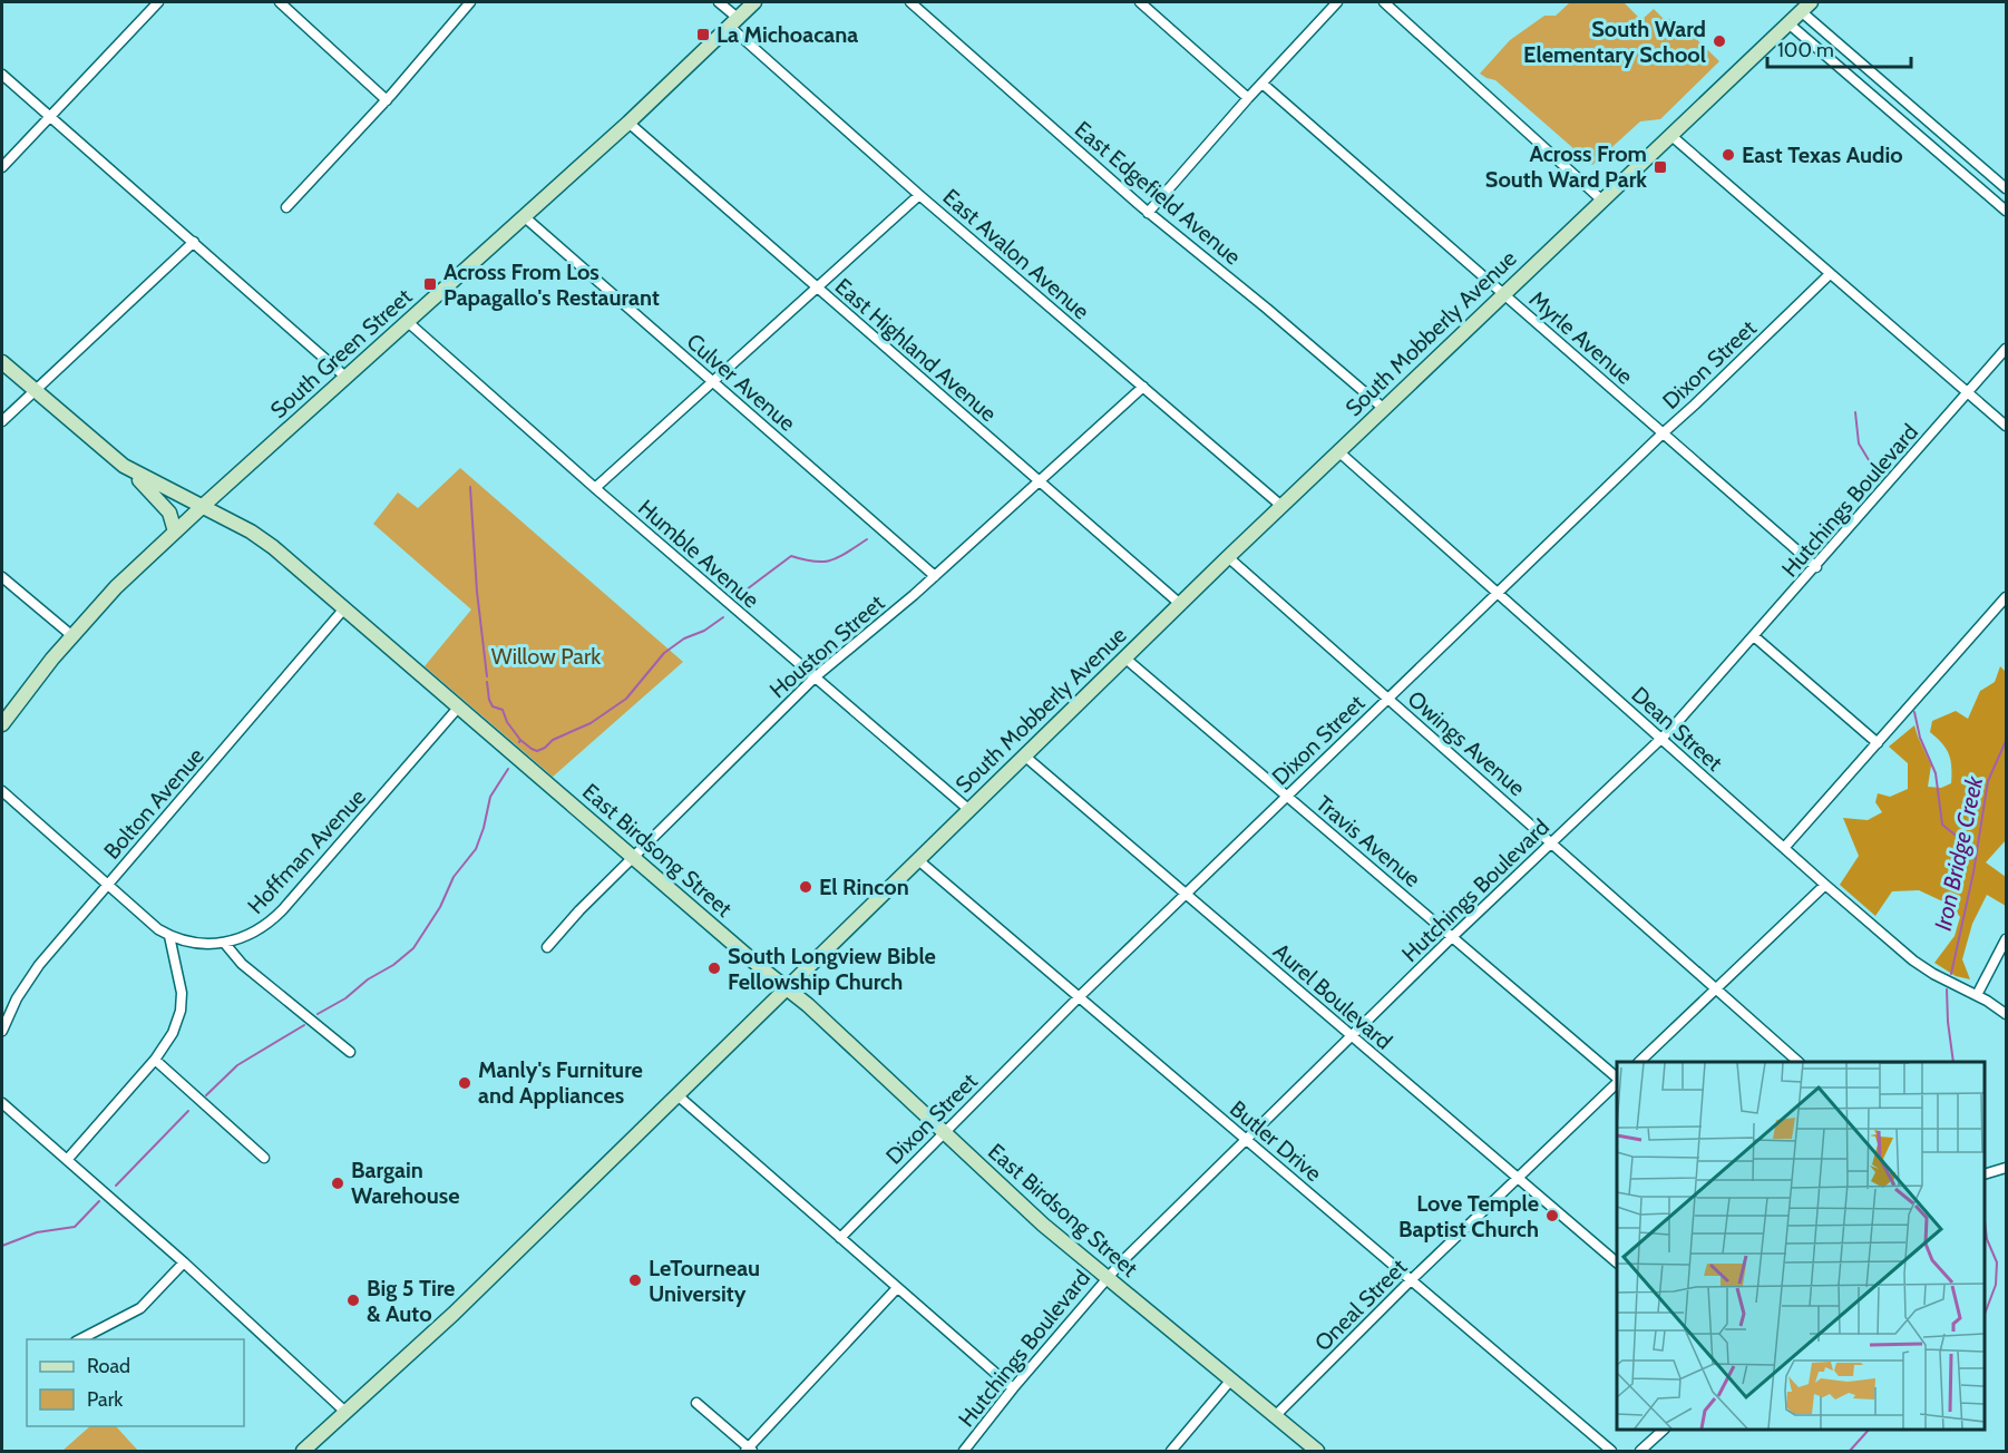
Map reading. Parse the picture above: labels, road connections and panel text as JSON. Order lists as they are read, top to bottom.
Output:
{
  "streets": {
    "street": [
      "East Edgefield Avenue",
      "East Avalon Avenue",
      "South Mobberly Avenue",
      "Myrle Avenue",
      "East Highland Avenue",
      "South Green Street",
      "Dixon Street",
      "Culver Avenue",
      "Hutchings Boulevard",
      "Humble Avenue",
      "Houston Street",
      "Dean Street",
      "Owings Avenue",
      "Bolton Avenue",
      "Travis Avenue",
      "East Birdsong Street",
      "Hoffman Avenue",
      "Aurel Boulevard",
      "Butler Drive",
      "Oneal Street"
    ]
  },
  "crossings": [
    ["East Edgefield Avenue", "South Mobberly Avenue"],
    ["East Avalon Avenue", "South Mobberly Avenue"],
    ["East Avalon Avenue", "South Green Street"],
    ["East Avalon Avenue", "Houston Street"],
    ["South Mobberly Avenue", "Myrle Avenue"],
    ["South Mobberly Avenue", "East Highland Avenue"],
    ["South Mobberly Avenue", "Humble Avenue"],
    ["South Mobberly Avenue", "Dean Street"],
    ["South Mobberly Avenue", "Owings Avenue"],
    ["South Mobberly Avenue", "Travis Avenue"],
    ["South Mobberly Avenue", "East Birdsong Street"],
    ["South Mobberly Avenue", "Aurel Boulevard"],
    ["South Mobberly Avenue", "Butler Drive"],
    ["Myrle Avenue", "Dixon Street"],
    ["Myrle Avenue", "Hutchings Boulevard"],
    ["East Highland Avenue", "South Green Street"],
    ["East Highland Avenue", "Houston Street"],
    ["South Green Street", "Culver Avenue"],
    ["South Green Street", "Humble Avenue"],
    ["South Green Street", "East Birdsong Street"],
    ["Dixon Street", "Dean Street"],
    ["Dixon Street", "Owings Avenue"],
    ["Dixon Street", "Travis Avenue"],
    ["Dixon Street", "East Birdsong Street"],
    ["Dixon Street", "Aurel Boulevard"],
    ["Dixon Street", "Butler Drive"],
    ["Culver Avenue", "Houston Street"],
    ["Hutchings Boulevard", "Dean Street"],
    ["Hutchings Boulevard", "Owings Avenue"],
    ["Hutchings Boulevard", "Travis Avenue"],
    ["Hutchings Boulevard", "East Birdsong Street"],
    ["Hutchings Boulevard", "Aurel Boulevard"],
    ["Hutchings Boulevard", "Butler Drive"],
    ["Humble Avenue", "Houston Street"],
    ["Houston Street", "East Birdsong Street"],
    ["Bolton Avenue", "East Birdsong Street"],
    ["East Birdsong Street", "Hoffman Avenue"],
    ["East Birdsong Street", "Oneal Street"],
    ["Aurel Boulevard", "Oneal Street"],
    ["Butler Drive", "Oneal Street"]
  ],
  "water": ["Iron Bridge Creek"],
  "parks": ["Willow Park"],
  "places": {
    "transit": ["La Michoacana", "Across From South Ward Park", "Across From Los Papagallo's Restaurant"],
    "other": [
      "South Ward Elementary School",
      "East Texas Audio",
      "El Rincon",
      "South Longview Bible Fellowship Church",
      "Manly's Furniture and Appliances",
      "Bargain Warehouse",
      "Love Temple Baptist Church",
      "LeTourneau University",
      "Big 5 Tire & Auto"
    ]
  },
  "legend": ["Road", "Park"],
  "scale_bar": "100 m"
}
